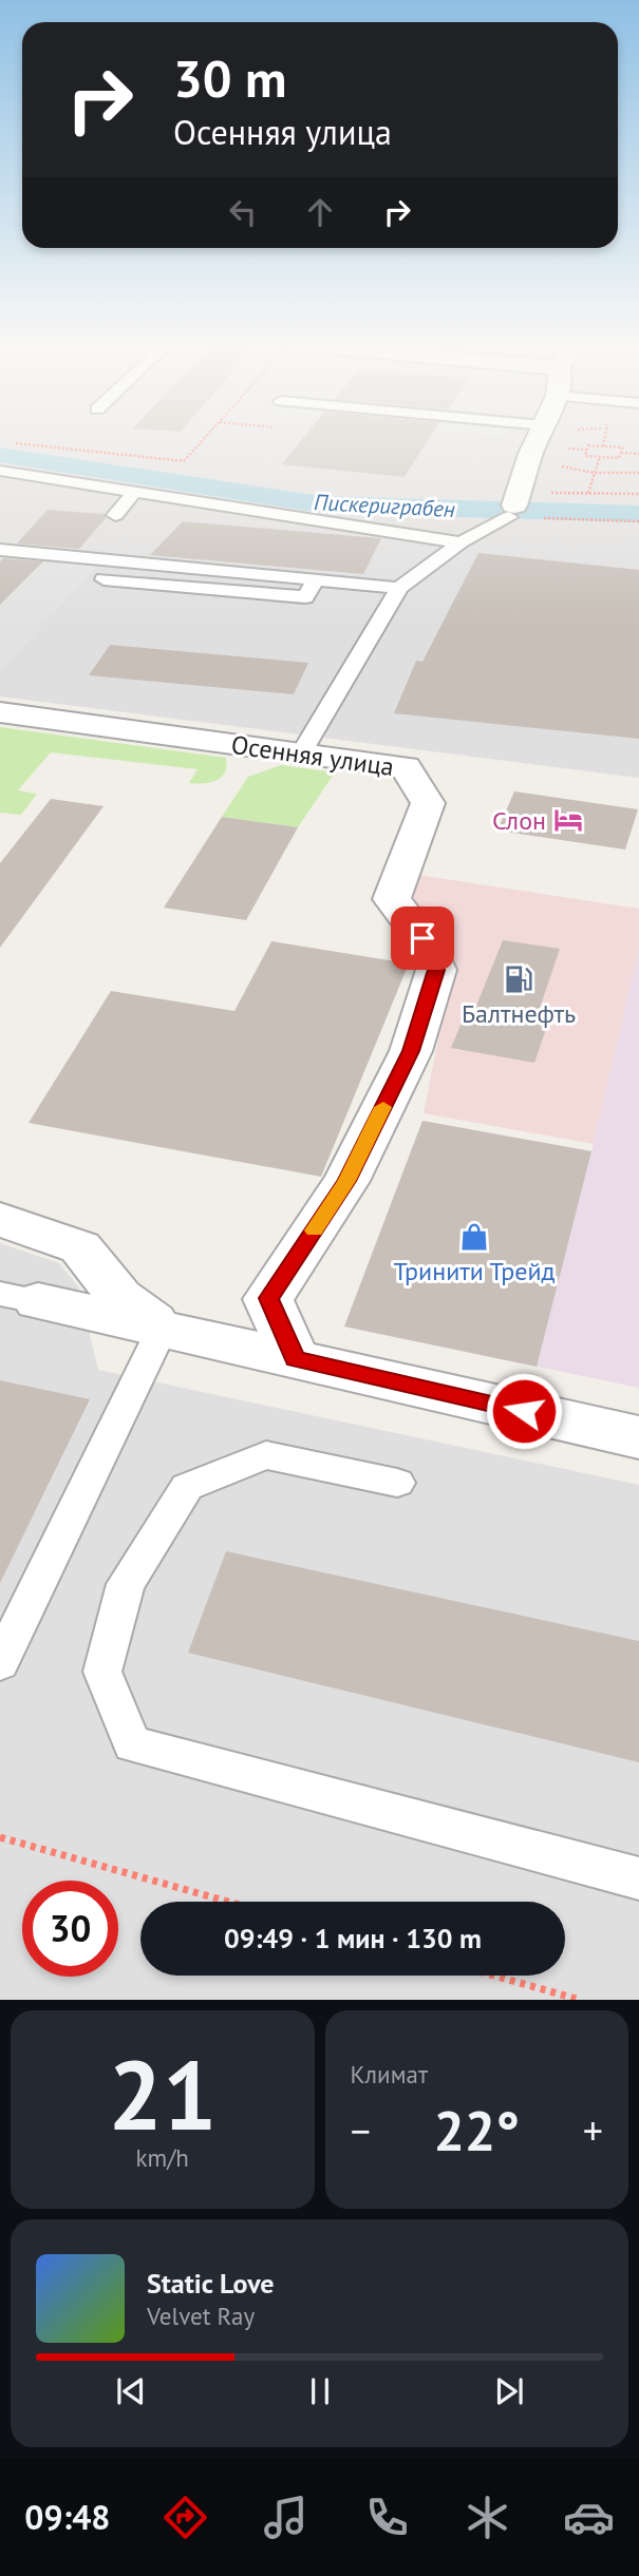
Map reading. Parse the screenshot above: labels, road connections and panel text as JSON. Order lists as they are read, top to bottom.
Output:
{
  "streets": {
    "street": ["Осенняя улица"]
  },
  "water": ["Пискериграбен"],
  "places": {
    "hotel": ["Слон"],
    "fuel station": ["Балтнефть"],
    "shop": ["Тринити Трейд"]
  },
  "page": {
    "turn": ["30 m", "Осенняя улица"],
    "limit": "30",
    "trip": "09:49 · 1 мин · 130 m",
    "tile": [
      ["21", "km/h"],
      "Климат"
    ],
    "heat": ["−", "22°", "+"],
    "song": ["Static Love", "Velvet Ray"],
    "tabs": "09:48"
  }
}
